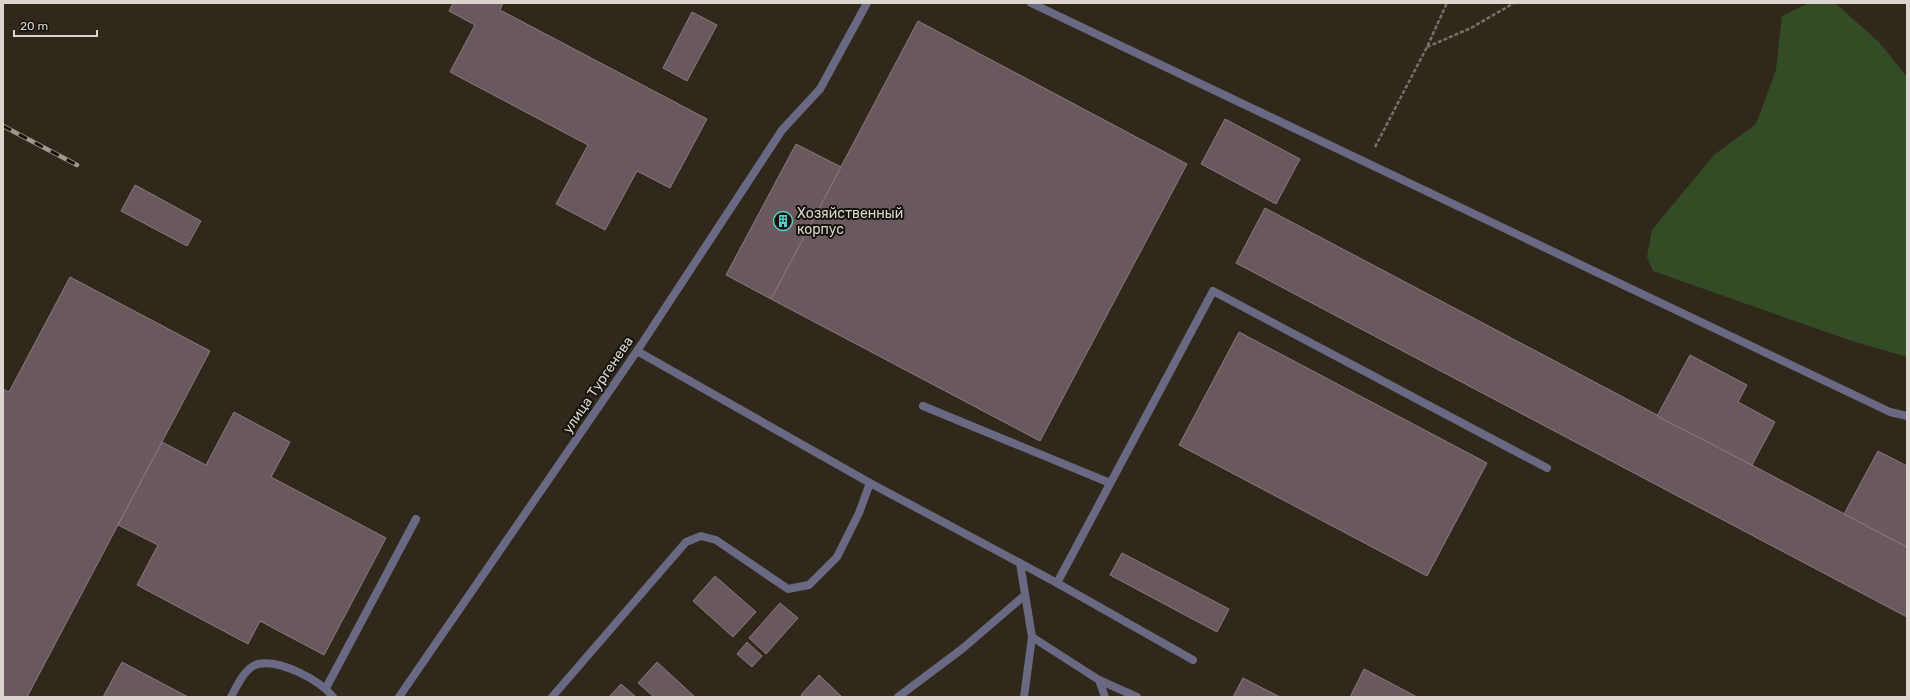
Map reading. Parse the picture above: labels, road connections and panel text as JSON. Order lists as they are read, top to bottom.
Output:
{
  "streets": {
    "street": ["улица Тургенева"]
  },
  "places": {
    "building": ["Хозяйственный корпус"]
  },
  "scale_bar": "20 m"
}
